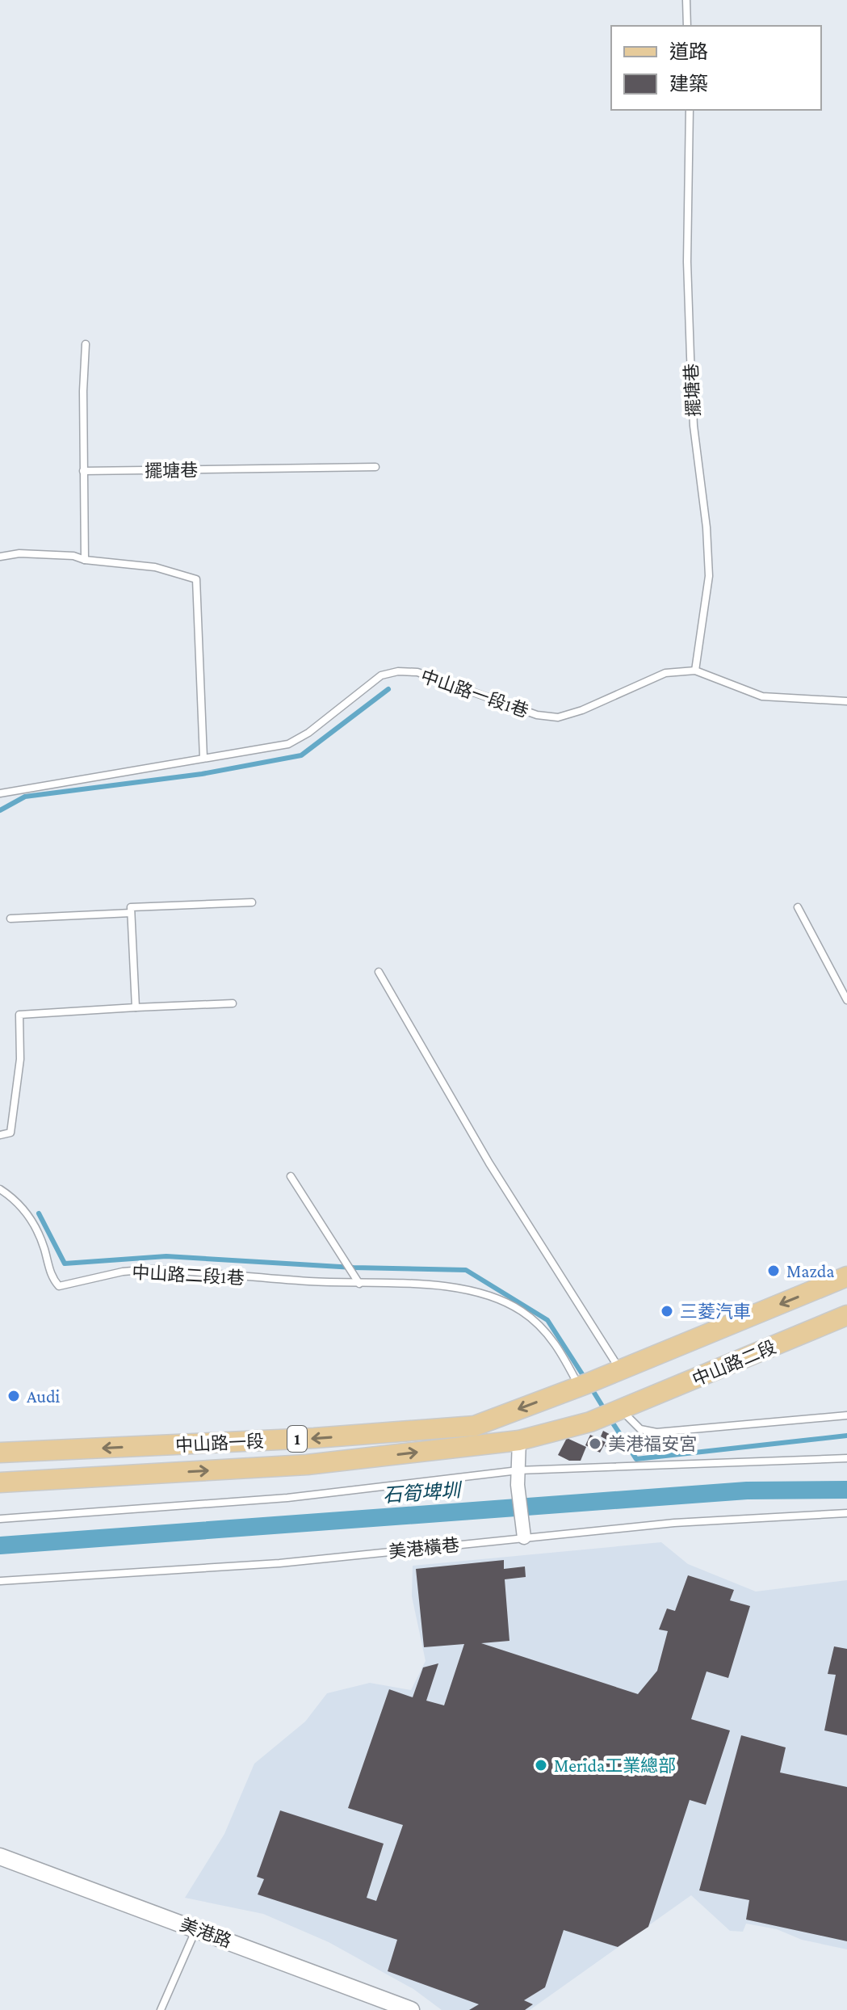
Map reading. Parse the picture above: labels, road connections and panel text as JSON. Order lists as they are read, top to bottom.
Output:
{
  "streets": {
    "main road": ["中山路二段", "1", "中山路一段"],
    "street": ["美港路"],
    "lane": [
      "擺塘巷",
      "中山路一段1巷",
      "中山路二段1巷",
      "美港橫巷"
    ]
  },
  "crossings": [
    ["擺塘巷", "中山路一段1巷"],
    ["中山路二段1巷", "1"],
    ["中山路二段1巷", "中山路一段"],
    ["中山路二段", "1"],
    ["中山路二段", "中山路一段"],
    ["1", "中山路一段"]
  ],
  "water": ["石筍埤圳"],
  "places": [
    "Mazda",
    "三菱汽車",
    "Audi",
    "美港福安宮",
    "Merida工業總部"
  ],
  "legend": ["道路", "建築"]
}
